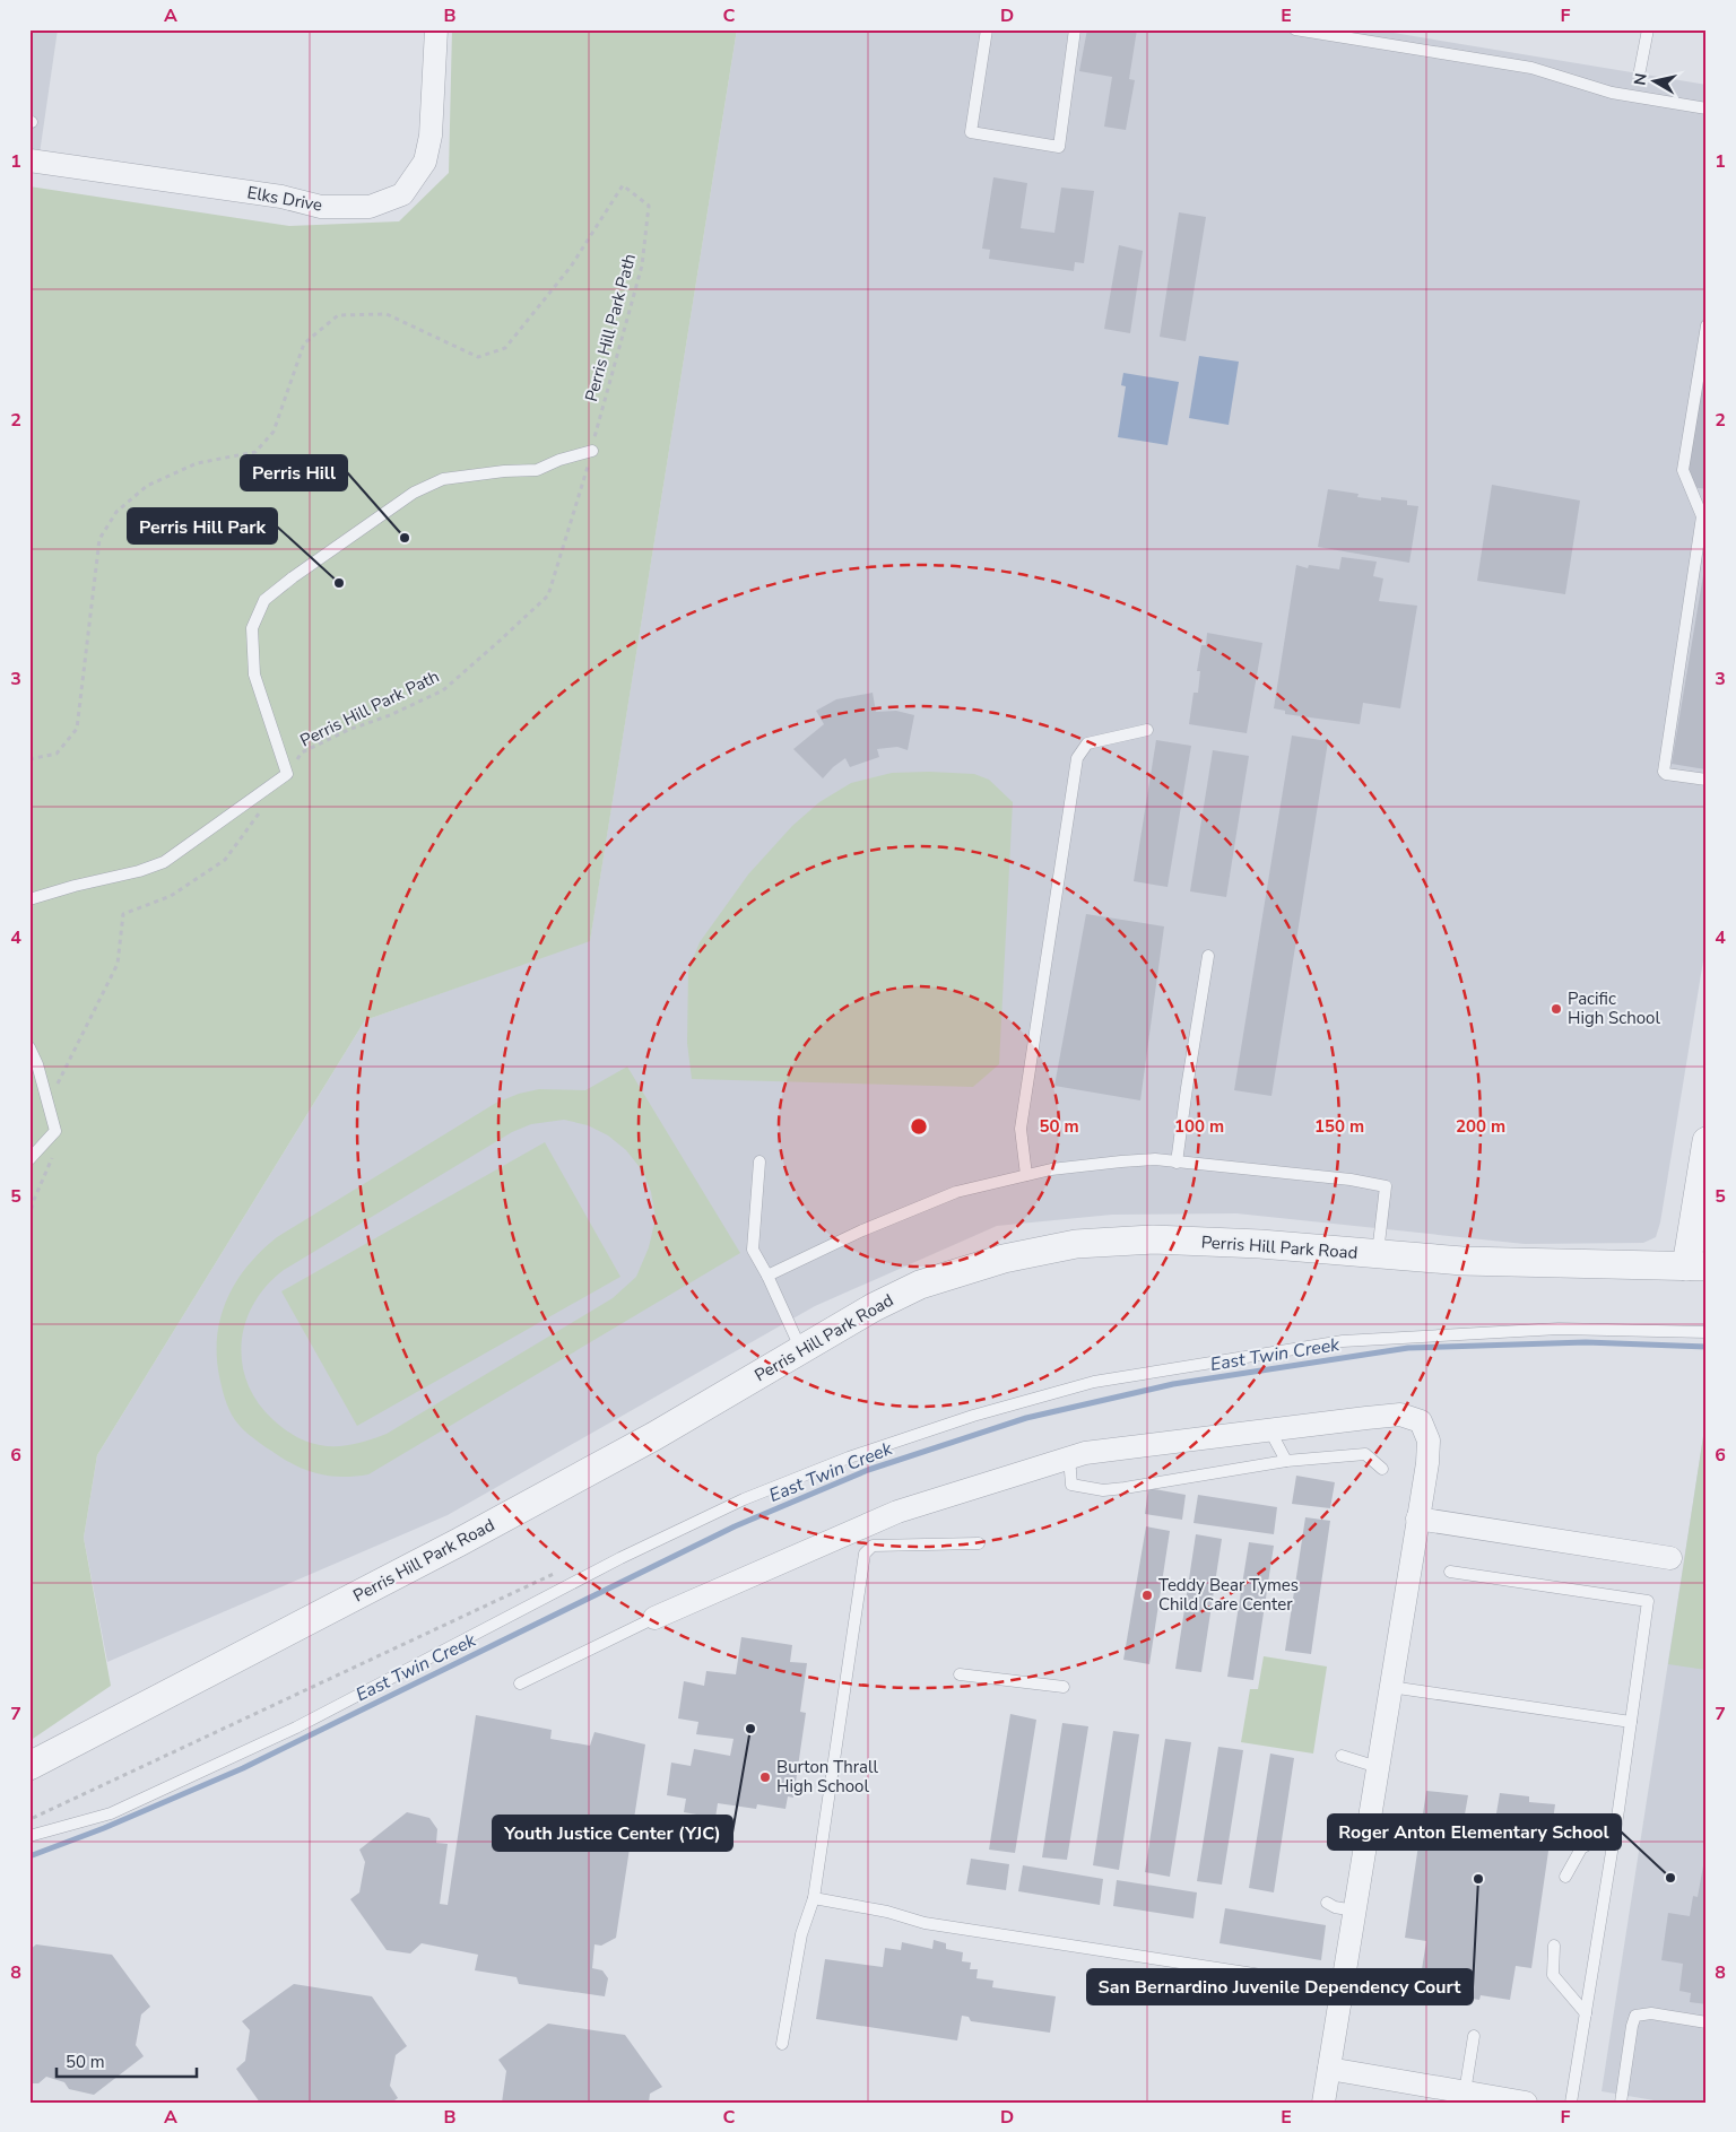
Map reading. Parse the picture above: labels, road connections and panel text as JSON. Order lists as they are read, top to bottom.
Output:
{
  "streets": {
    "street": ["Elks Drive", "Perris Hill Park Road"],
    "path": ["Perris Hill Park Path"]
  },
  "water": ["East Twin Creek"],
  "places": [
    "Perris Hill",
    "Perris Hill Park",
    "Pacific High School",
    "Teddy Bear Tymes Child Care Center",
    "Youth Justice Center (YJC)",
    "Burton Thrall High School",
    "Roger Anton Elementary School",
    "San Bernardino Juvenile Dependency Court"
  ],
  "scale_bar": "50 m",
  "north": "left",
  "grid": {
    "columns": [
      "A",
      "B",
      "C",
      "D",
      "E",
      "F"
    ],
    "rows": [
      "1",
      "2",
      "3",
      "4",
      "5",
      "6",
      "7",
      "8"
    ]
  },
  "rings": [
    "50 m",
    "100 m",
    "150 m",
    "200 m"
  ]
}
